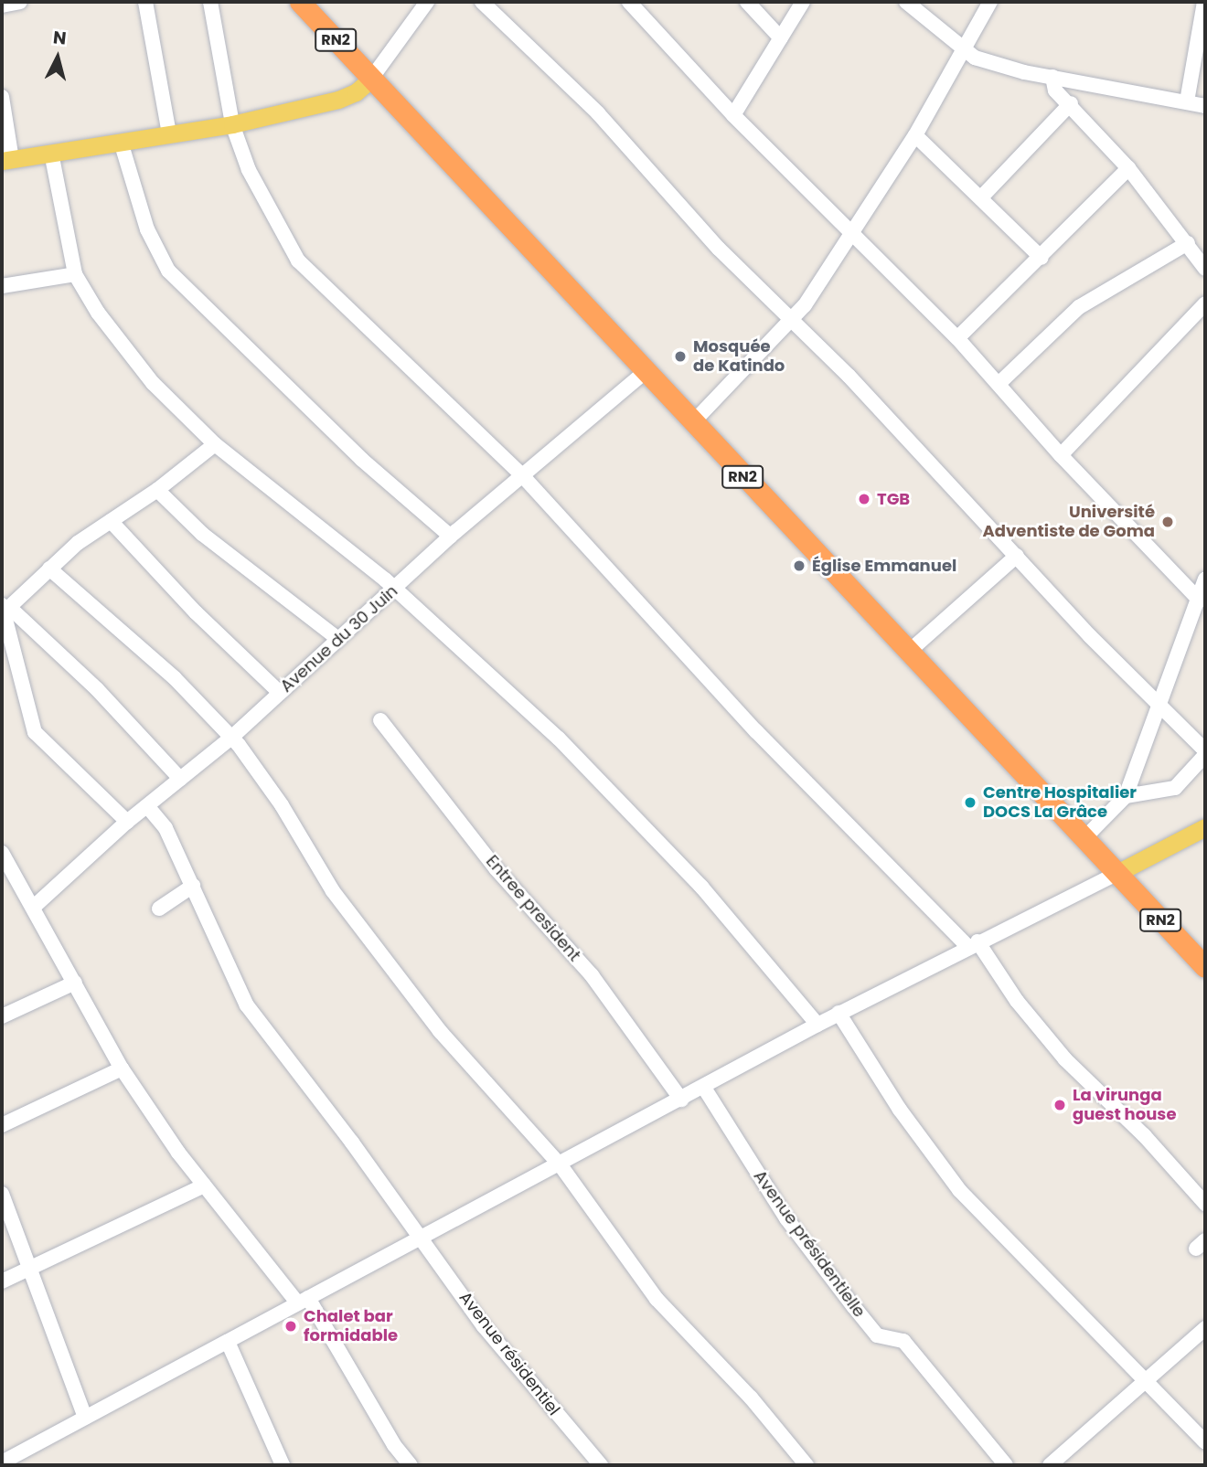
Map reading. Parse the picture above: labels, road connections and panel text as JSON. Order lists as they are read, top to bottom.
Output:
{
  "streets": {
    "highway": ["RN2"],
    "street": [
      "Avenue du 30 Juin",
      "Entree president",
      "Avenue présidentielle",
      "Avenue résidentiel"
    ]
  },
  "crossings": [
    ["RN2", "Avenue du 30 Juin"],
    ["Avenue du 30 Juin", "Avenue résidentiel"]
  ],
  "places": [
    "Mosquée de Katindo",
    "TGB",
    "Université Adventiste de Goma",
    "Église Emmanuel",
    "Centre Hospitalier DOCS La Grâce",
    "La virunga guest house",
    "Chalet bar formidable"
  ],
  "north": "top"
}
